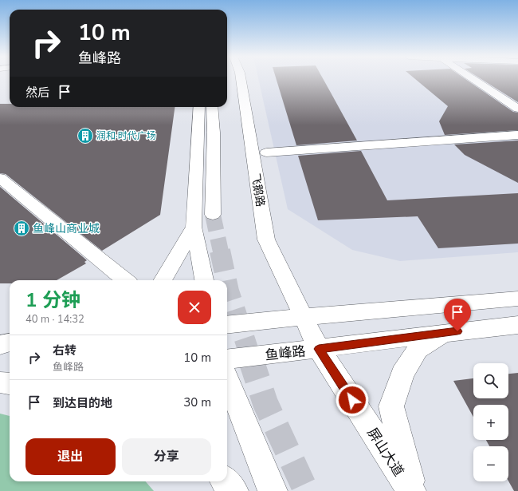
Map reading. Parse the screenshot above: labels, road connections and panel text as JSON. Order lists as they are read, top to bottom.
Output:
{
  "streets": {
    "main road": ["飞鹅路", "鱼峰路", "屏山大道"]
  },
  "crossings": [
    ["飞鹅路", "鱼峰路"],
    ["飞鹅路", "屏山大道"],
    ["鱼峰路", "屏山大道"]
  ],
  "places": {
    "building": ["润和·时代广场", "鱼峰山商业城"]
  },
  "page": {
    "turn": ["10 m", "鱼峰路"],
    "then": "然后",
    "heading": ["1 分钟", "40 m · 14:32"],
    "list": [
      {
        "name": "右转",
        "note": "鱼峰路",
        "value": "10 m"
      },
      {
        "name": "到达目的地",
        "value": "30 m"
      }
    ],
    "map_buttons": ["+", "−"],
    "buttons": ["退出", "分享"]
  }
}
